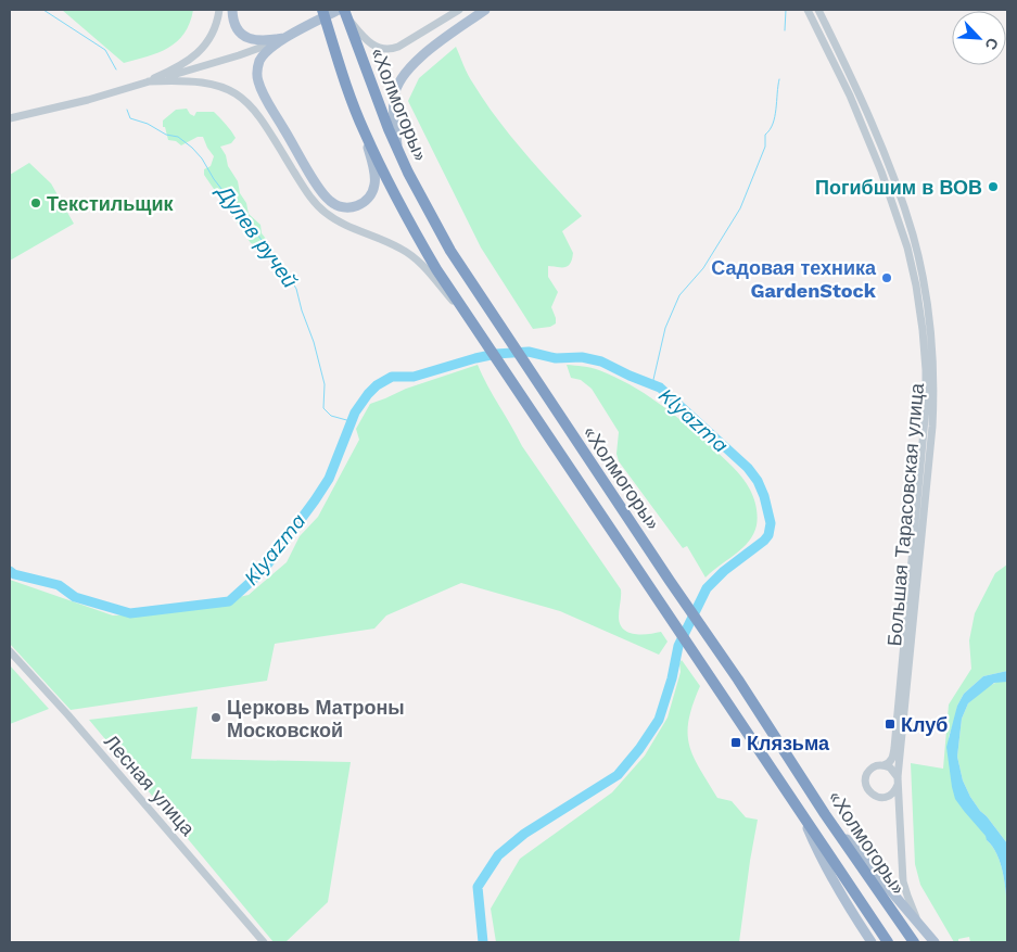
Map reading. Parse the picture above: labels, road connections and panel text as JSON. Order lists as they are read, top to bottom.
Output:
{
  "streets": {
    "highway": ["«Холмогоры»"],
    "street": ["Большая Тарасовская улица", "Лесная улица"]
  },
  "water": ["Дулев ручей", "Klyazma"],
  "places": {
    "other": [
      "Погибшим в ВОВ",
      "Текстильщик",
      "Садовая техника GardenStock",
      "Церковь Матроны Московской"
    ],
    "transit": ["Клуб", "Клязьма"]
  },
  "north": "bottom right"
}
